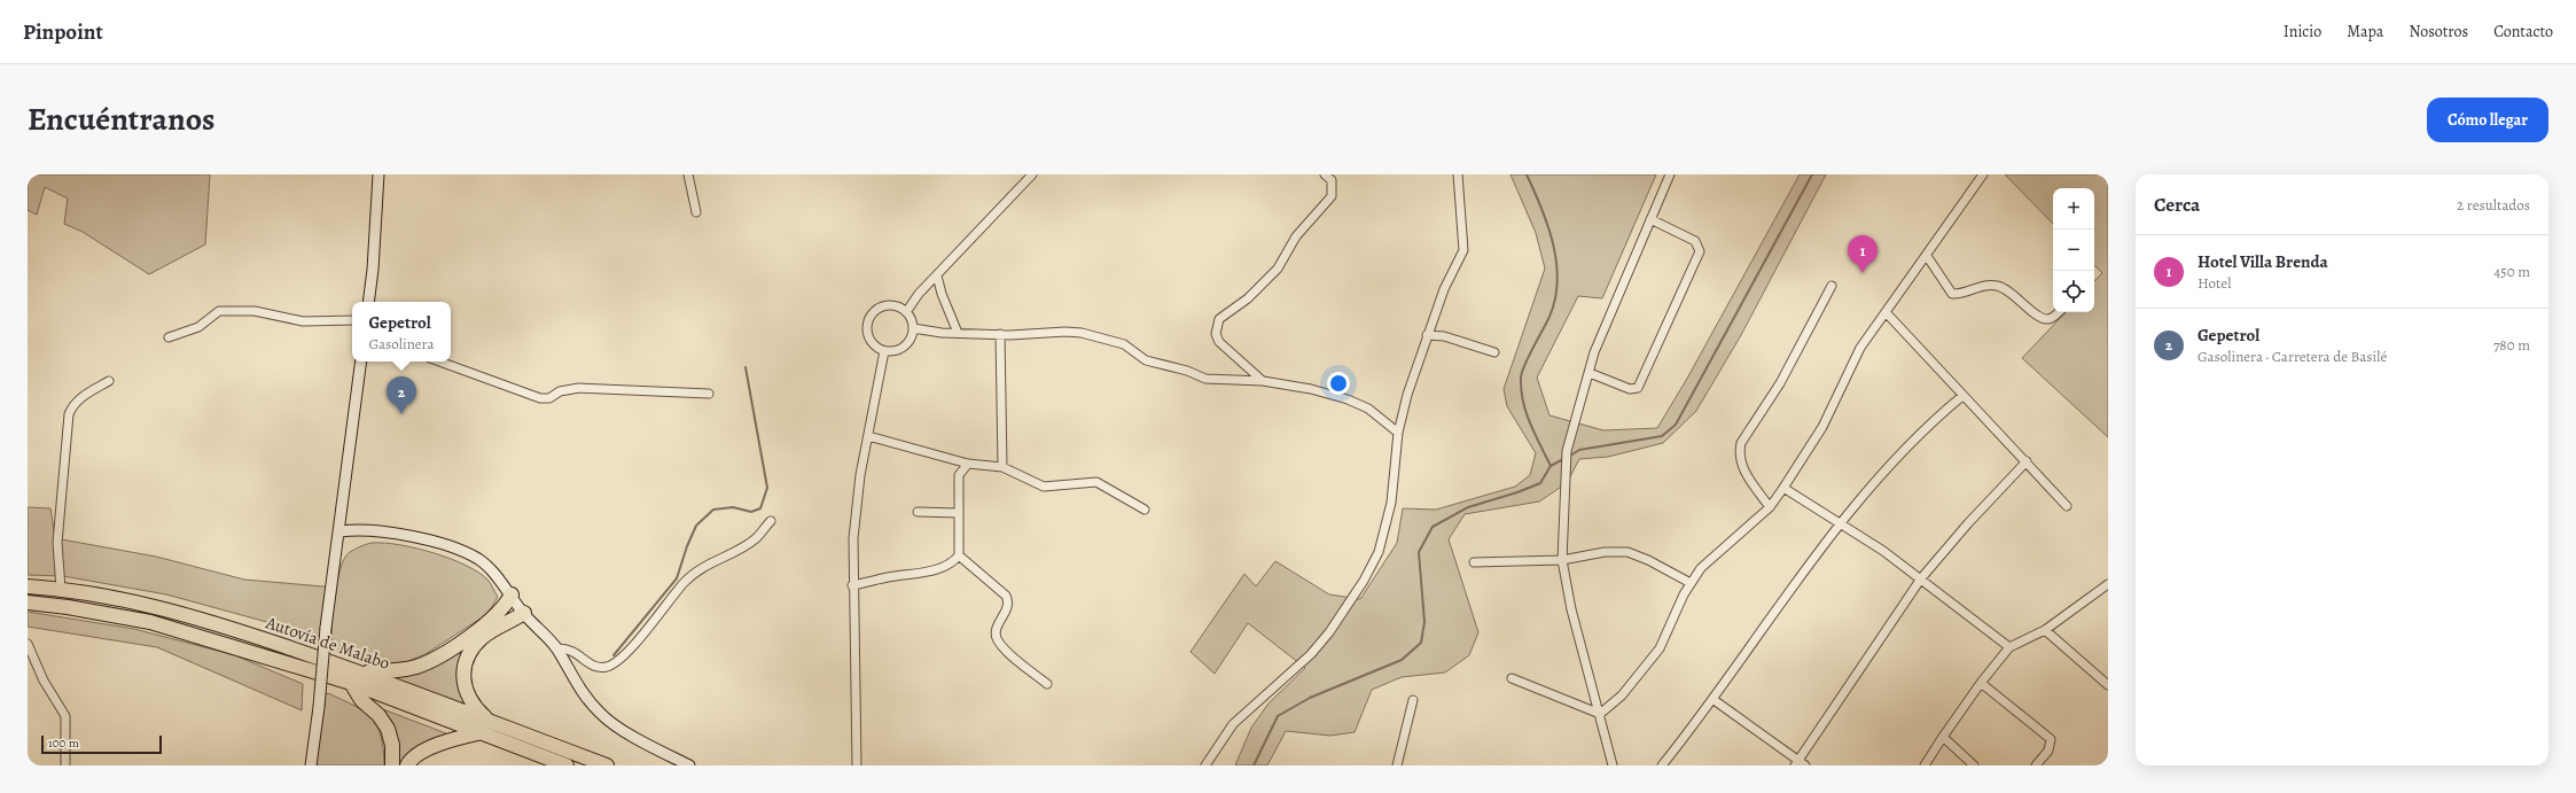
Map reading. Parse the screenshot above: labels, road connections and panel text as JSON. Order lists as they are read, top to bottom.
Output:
{
  "streets": {
    "highway": ["Autovía de Malabo"]
  },
  "scale_bar": "100 m",
  "page": {
    "header": "Pinpoint",
    "nav": [
      "Inicio",
      "Mapa",
      "Nosotros",
      "Contacto"
    ],
    "title": "Encuéntranos",
    "buttons": "Cómo llegar",
    "heading": ["Cerca", "2 resultados"],
    "map_buttons": ["+", "−"],
    "list": [
      {
        "mark": "1",
        "name": "Hotel Villa Brenda",
        "note": "Hotel",
        "value": "450 m"
      },
      {
        "mark": "2",
        "name": "Gepetrol",
        "note": "Gasolinera · Carretera de Basilé",
        "value": "780 m"
      }
    ],
    "pins": ["1", "2"],
    "popup": ["Gepetrol", "Gasolinera"],
    "scale": "100 m"
  }
}
